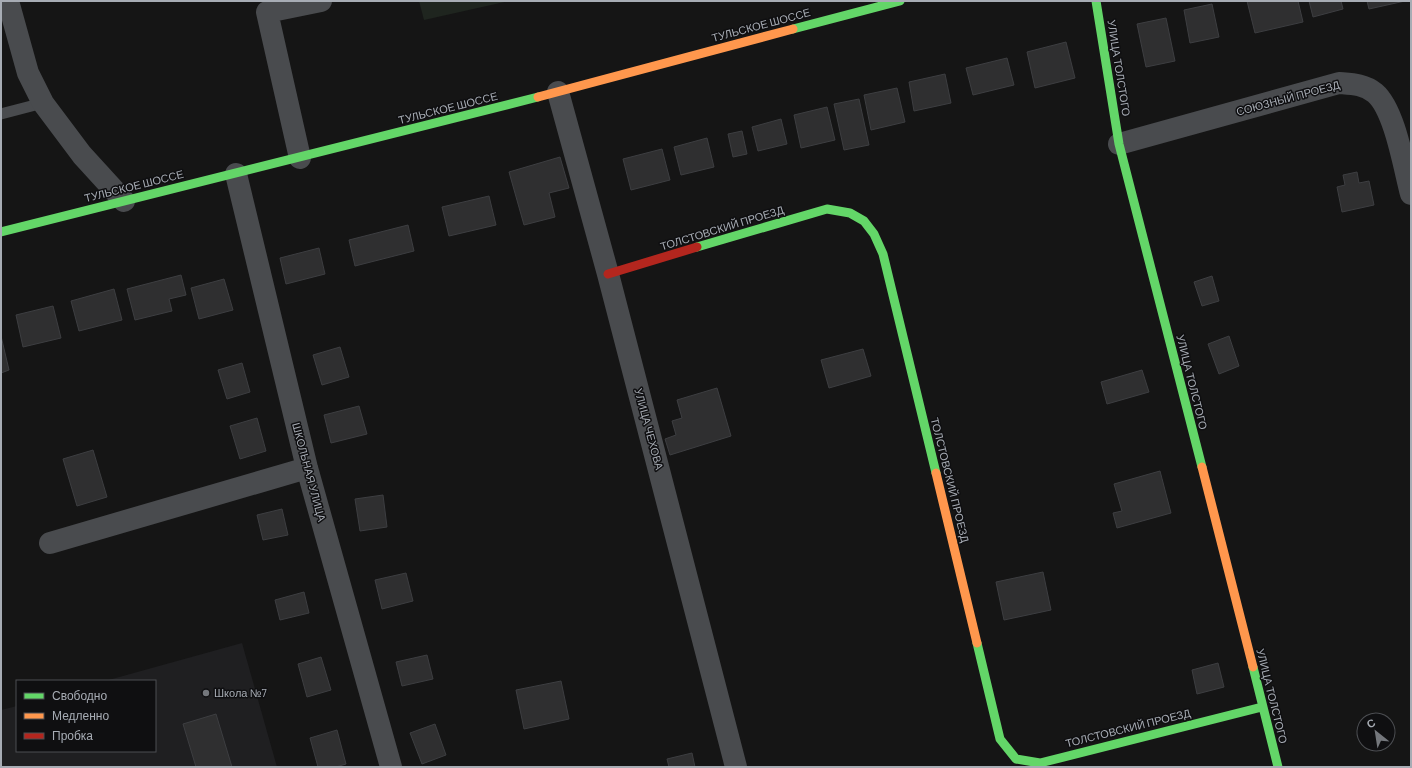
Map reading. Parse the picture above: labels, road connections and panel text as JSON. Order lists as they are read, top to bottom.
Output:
{
  "streets": {
    "street": [
      "ТУЛЬСКОЕ ШОССЕ",
      "УЛИЦА ТОЛСТОГО",
      "СОЮЗНЫЙ ПРОЕЗД",
      "ТОЛСТОВСКИЙ ПРОЕЗД",
      "УЛИЦА ЧЕХОВА",
      "ШКОЛЬНАЯ УЛИЦА"
    ]
  },
  "crossings": [
    ["ТУЛЬСКОЕ ШОССЕ", "УЛИЦА ЧЕХОВА"],
    ["ТУЛЬСКОЕ ШОССЕ", "ШКОЛЬНАЯ УЛИЦА"],
    ["УЛИЦА ТОЛСТОГО", "СОЮЗНЫЙ ПРОЕЗД"],
    ["УЛИЦА ТОЛСТОГО", "ТОЛСТОВСКИЙ ПРОЕЗД"],
    ["ТОЛСТОВСКИЙ ПРОЕЗД", "УЛИЦА ЧЕХОВА"]
  ],
  "places": ["Школа №7"],
  "legend": ["Свободно", "Медленно", "Пробка"],
  "north": "top left"
}
